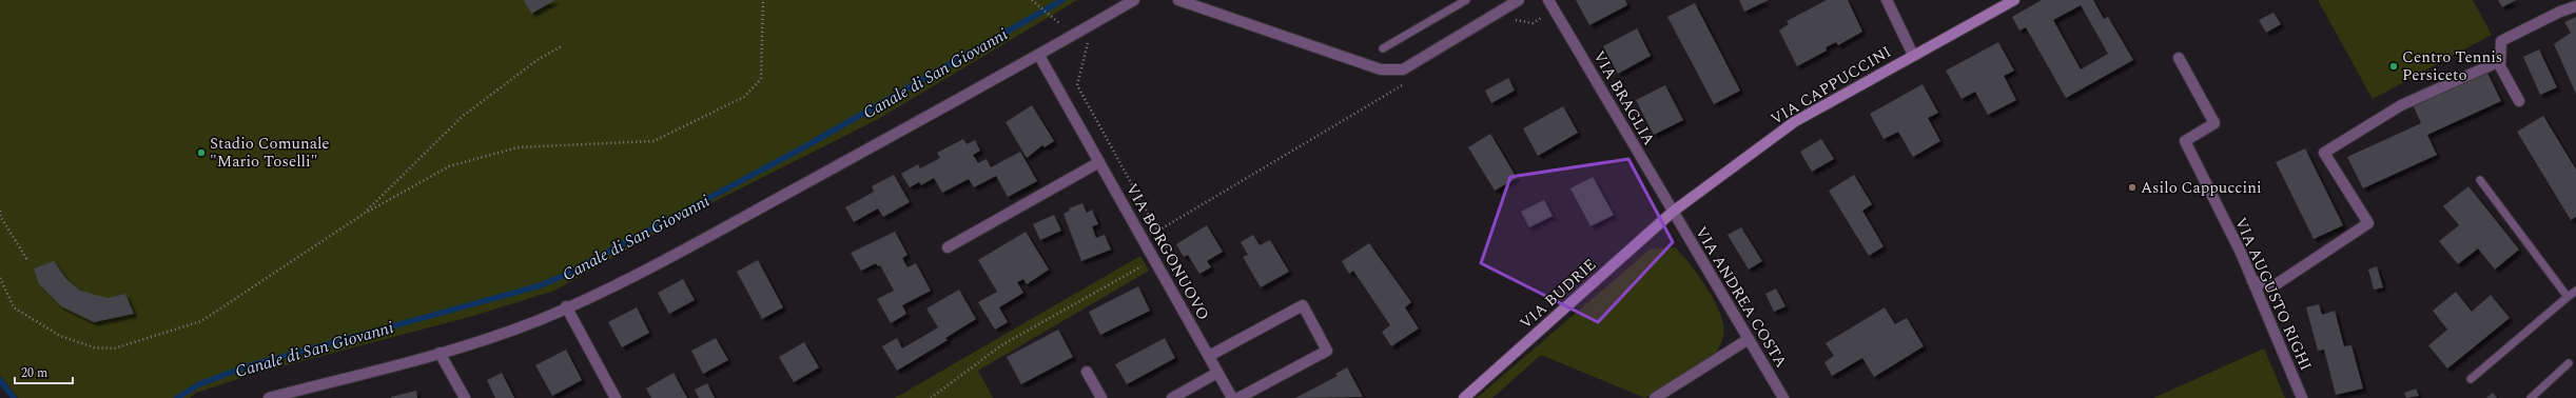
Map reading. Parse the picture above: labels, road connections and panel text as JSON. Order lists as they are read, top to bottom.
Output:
{
  "streets": {
    "main road": ["VIA CAPPUCCINI", "VIA BUDRIE"],
    "street": [
      "VIA BRAGLIA",
      "VIA BORGONUOVO",
      "VIA AUGUSTO RIGHI",
      "VIA ANDREA COSTA"
    ]
  },
  "crossings": [
    ["VIA CAPPUCCINI", "VIA BRAGLIA"],
    ["VIA CAPPUCCINI", "VIA BUDRIE"],
    ["VIA CAPPUCCINI", "VIA ANDREA COSTA"],
    ["VIA BRAGLIA", "VIA BUDRIE"],
    ["VIA BRAGLIA", "VIA ANDREA COSTA"],
    ["VIA BUDRIE", "VIA ANDREA COSTA"]
  ],
  "water": ["Canale di San Giovanni"],
  "places": ["Centro Tennis Persiceto", "Stadio Comunale \"Mario Toselli\"", "Asilo Cappuccini"],
  "scale_bar": "20 m"
}
